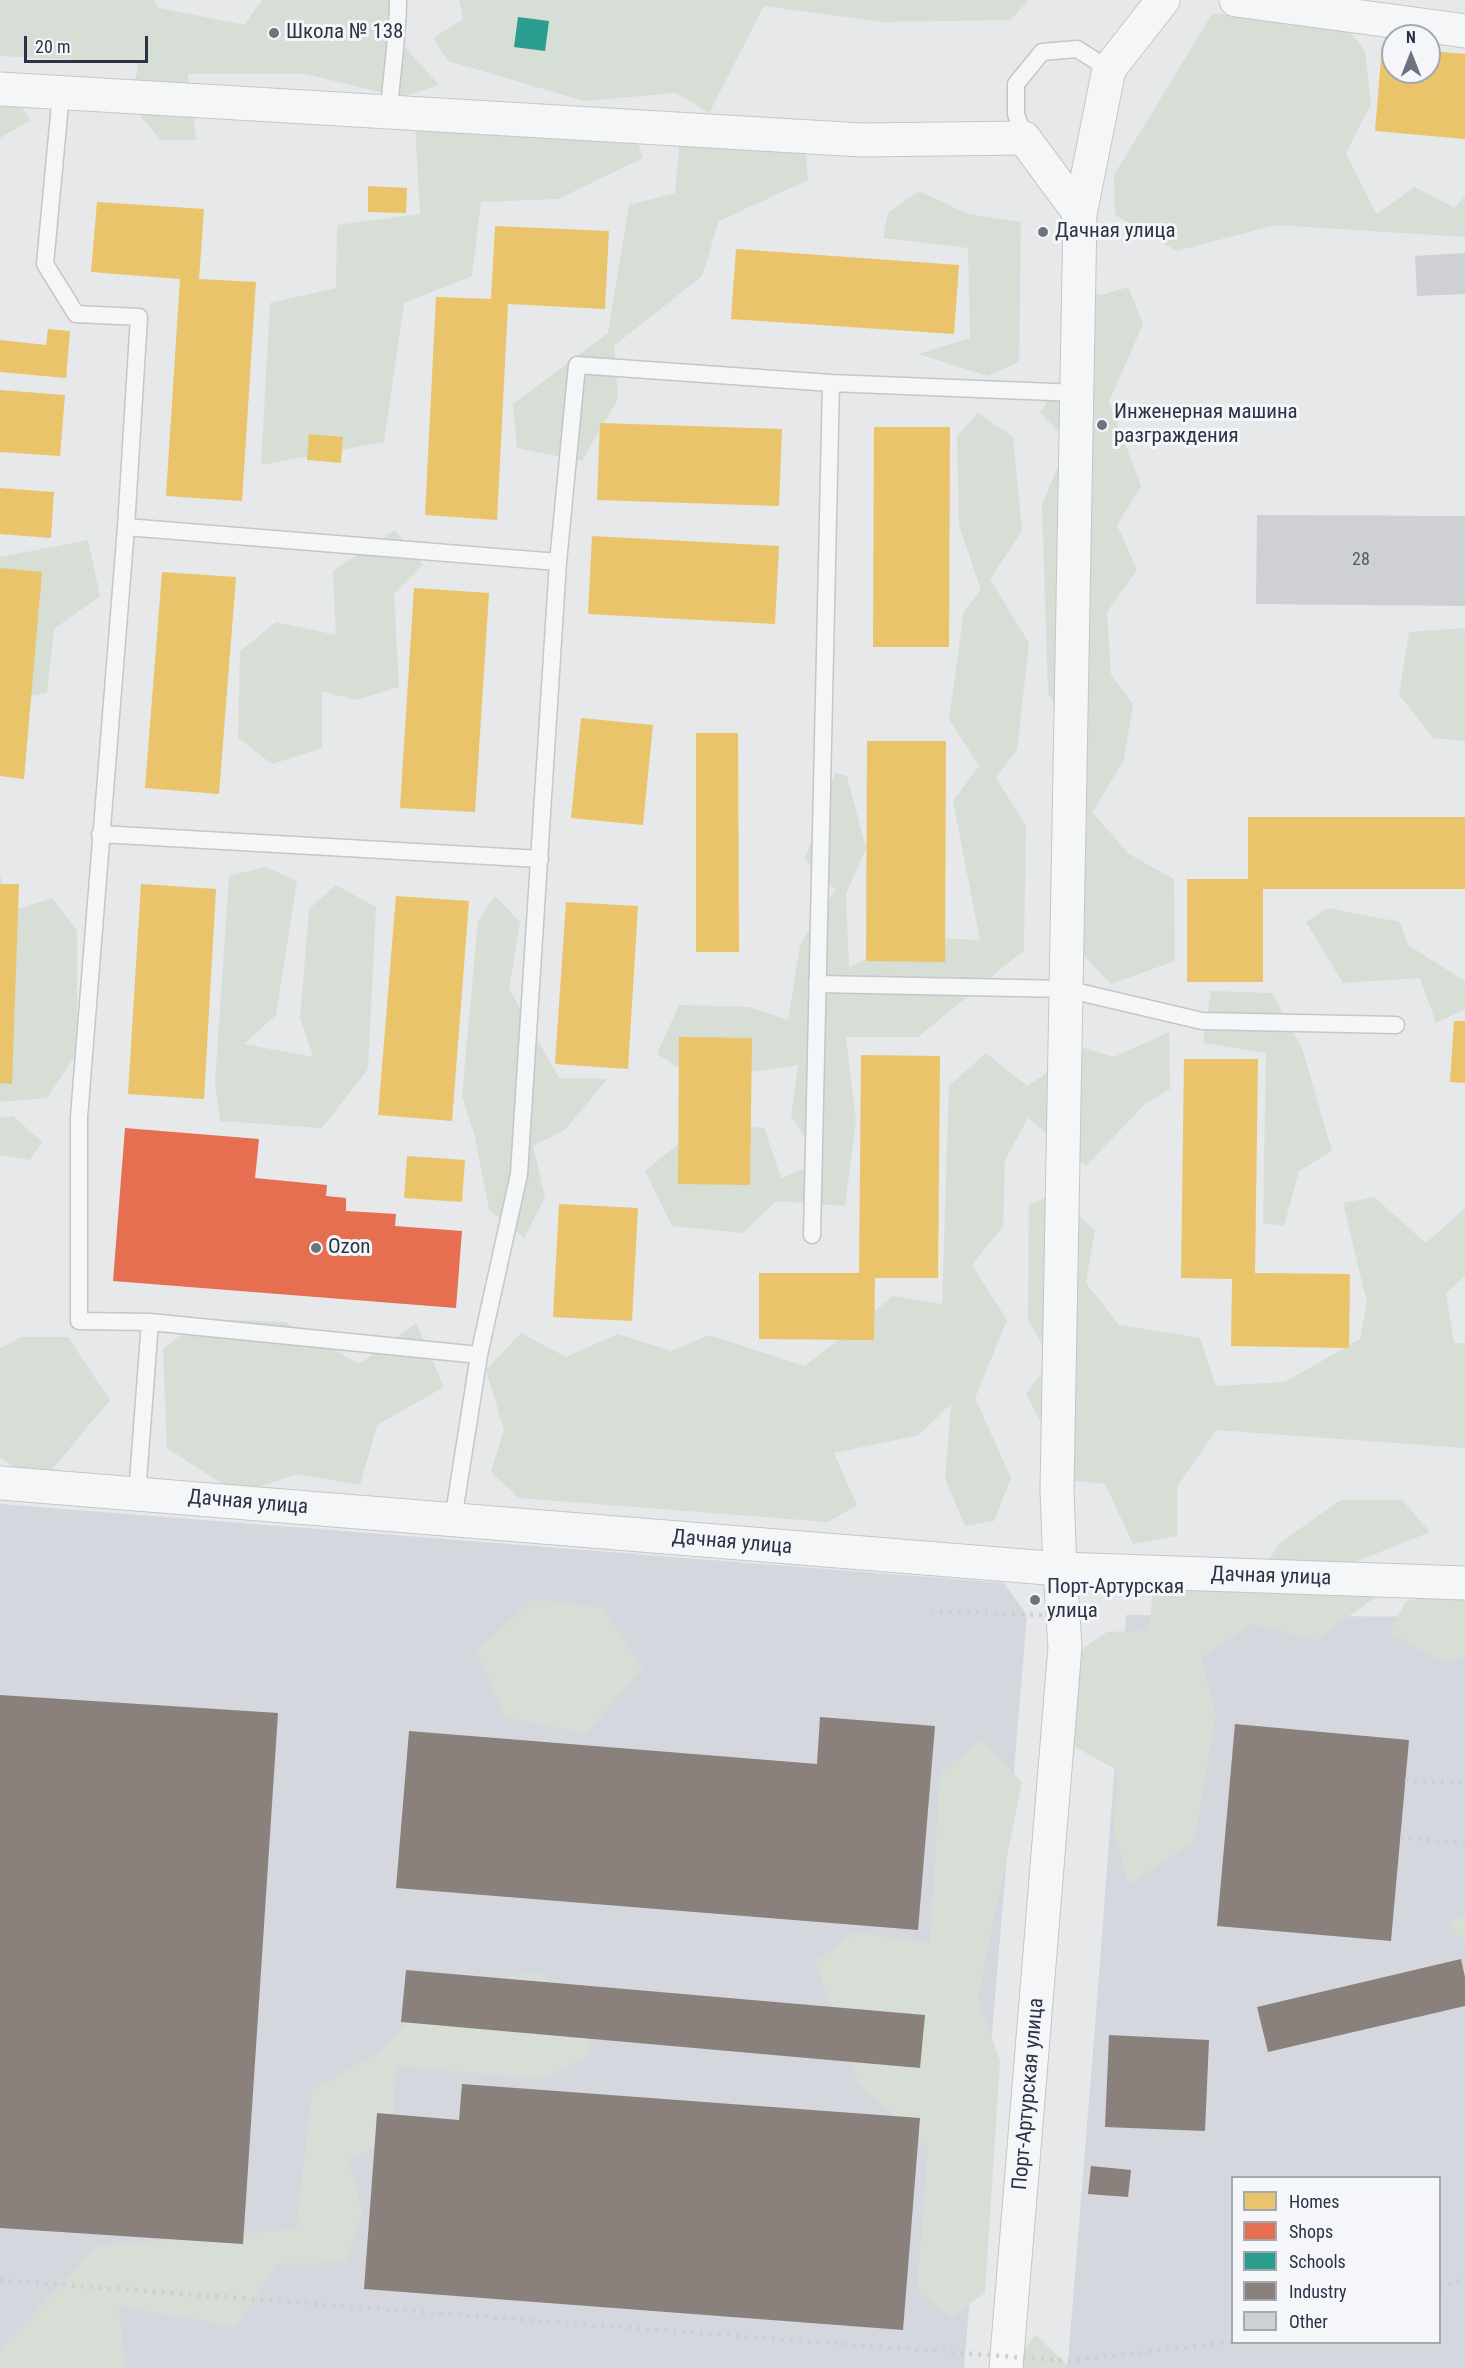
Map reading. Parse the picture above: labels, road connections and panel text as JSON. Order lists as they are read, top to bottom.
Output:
{
  "streets": {
    "street": ["Дачная улица", "Порт-Артурская улица"]
  },
  "crossings": [
    ["Дачная улица", "Порт-Артурская улица"]
  ],
  "places": [
    "Школа № 138",
    "Дачная улица",
    "Инженерная машина разграждения",
    "Ozon",
    "Порт-Артурская улица"
  ],
  "house_numbers": ["28"],
  "legend": [
    "Homes",
    "Shops",
    "Schools",
    "Industry",
    "Other"
  ],
  "scale_bar": "20 m",
  "north": "top"
}
